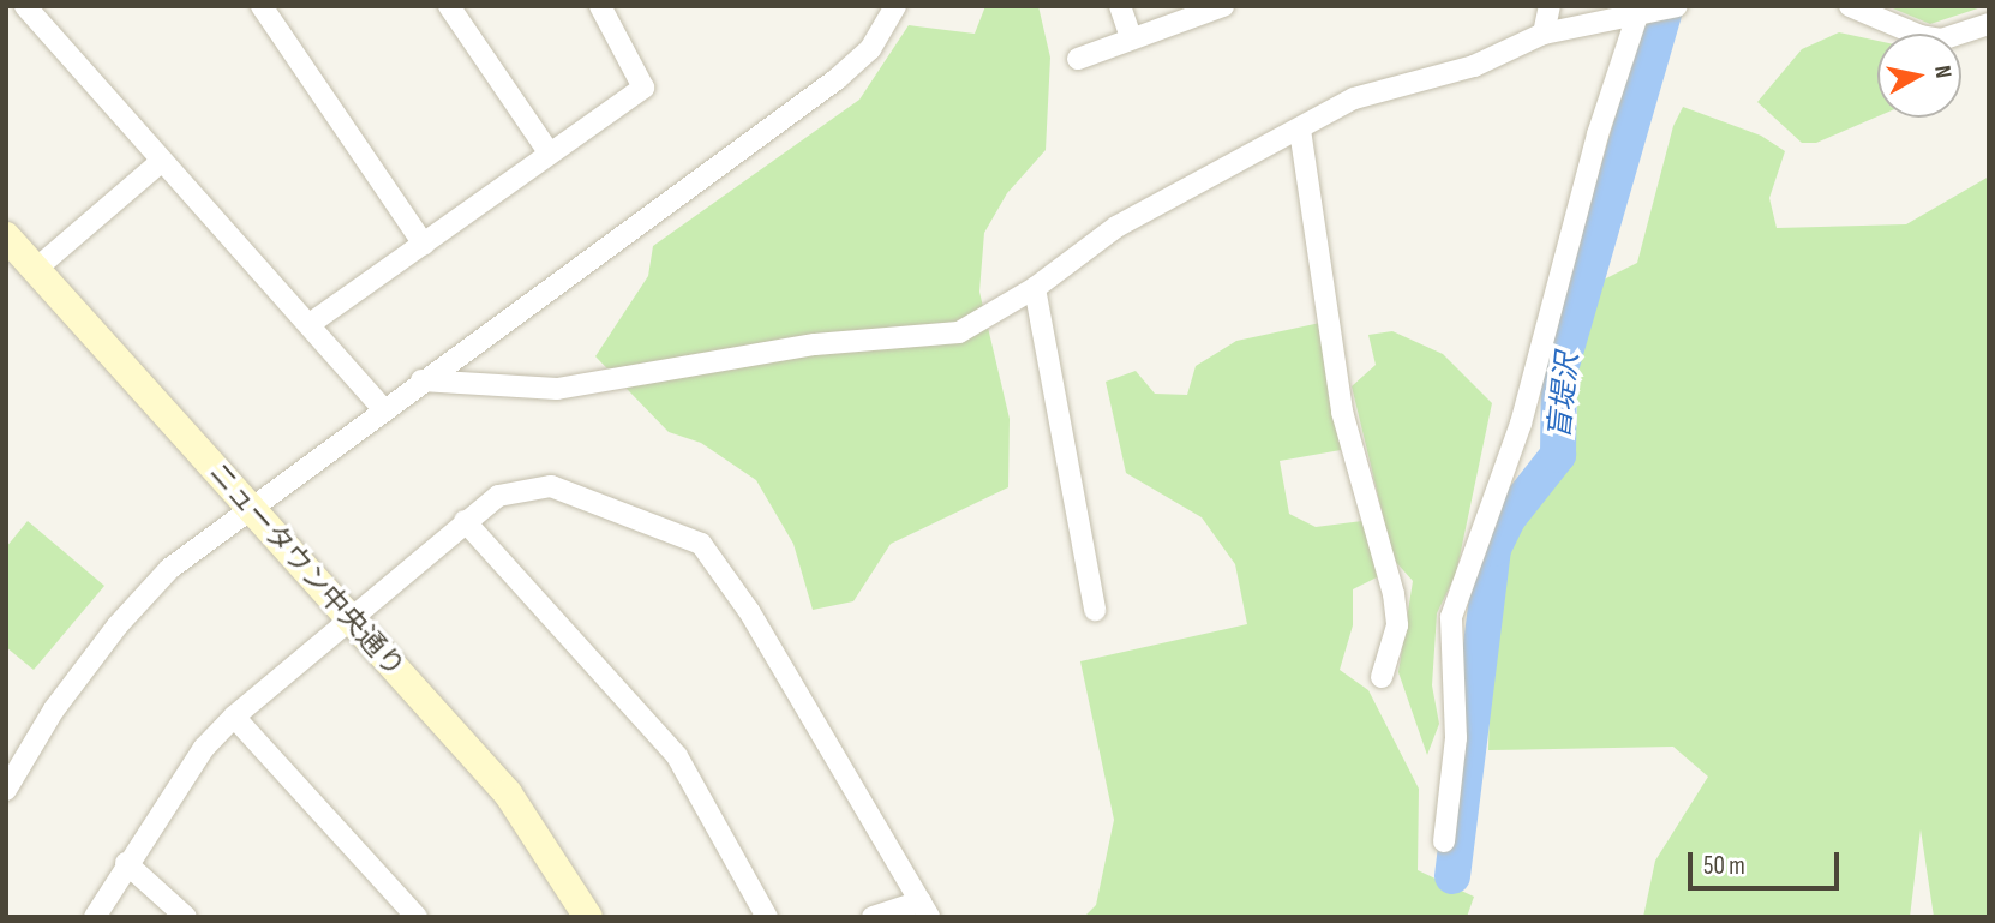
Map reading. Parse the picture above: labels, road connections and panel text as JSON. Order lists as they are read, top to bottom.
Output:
{
  "streets": {
    "street": ["ニュータウン中央通り"]
  },
  "water": ["盲堤沢"],
  "scale_bar": "50 m",
  "north": "right"
}
